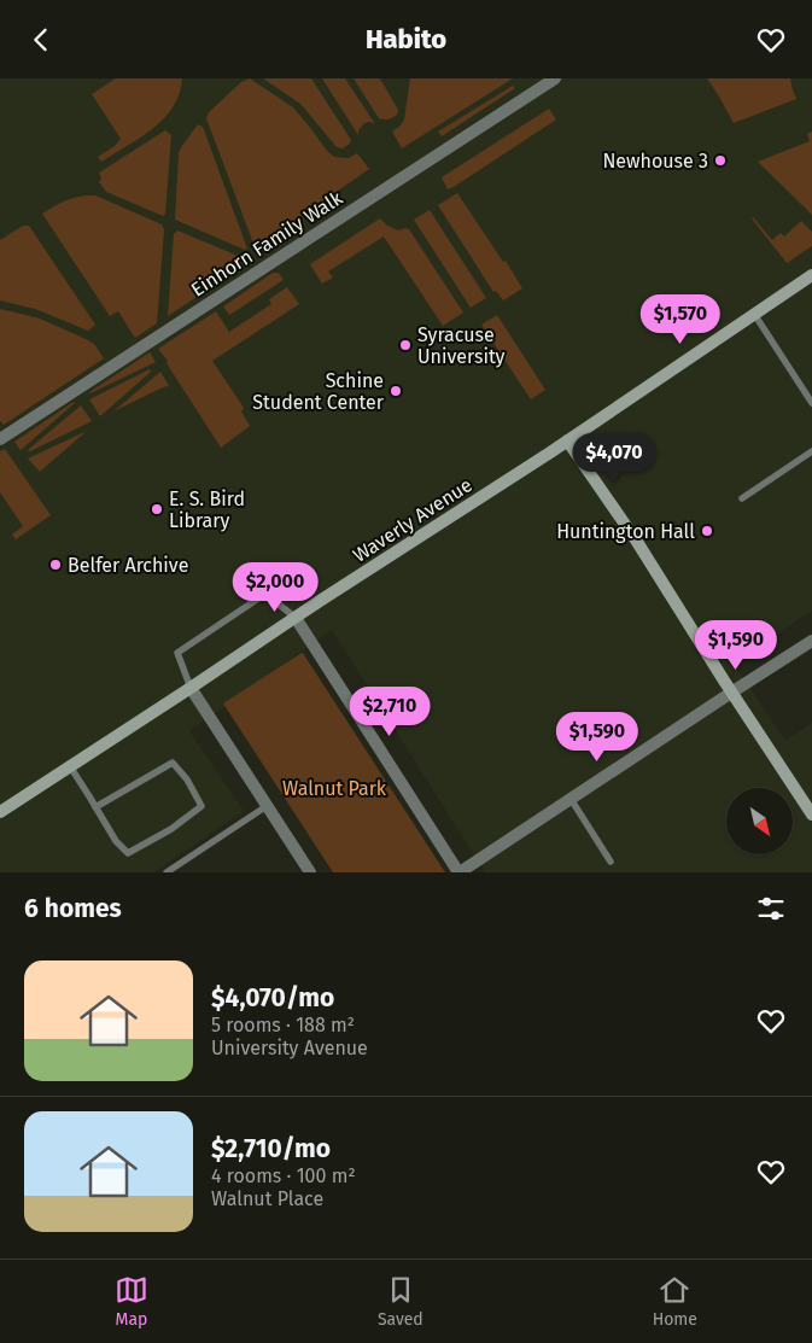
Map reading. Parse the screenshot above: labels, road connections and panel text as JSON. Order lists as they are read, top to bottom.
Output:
{
  "streets": {
    "street": ["Einhorn Family Walk", "Waverly Avenue"]
  },
  "parks": ["Walnut Park"],
  "places": [
    "Newhouse 3",
    "Syracuse University",
    "Schine Student Center",
    "E. S. Bird Library",
    "Huntington Hall",
    "Belfer Archive"
  ],
  "north": "bottom right",
  "page": {
    "header": "Habito",
    "price": [
      "$1,570",
      "$4,070",
      "$2,000",
      "$1,590",
      "$2,710",
      "$1,590"
    ],
    "heading": "6 homes",
    "list": [
      {
        "name": "$4,070/mo",
        "note": "5 rooms · 188 m² · University Avenue"
      },
      {
        "name": "$2,710/mo",
        "note": "4 rooms · 100 m² · Walnut Place"
      }
    ],
    "tabs": ["Map", "Saved", "Home"]
  }
}
